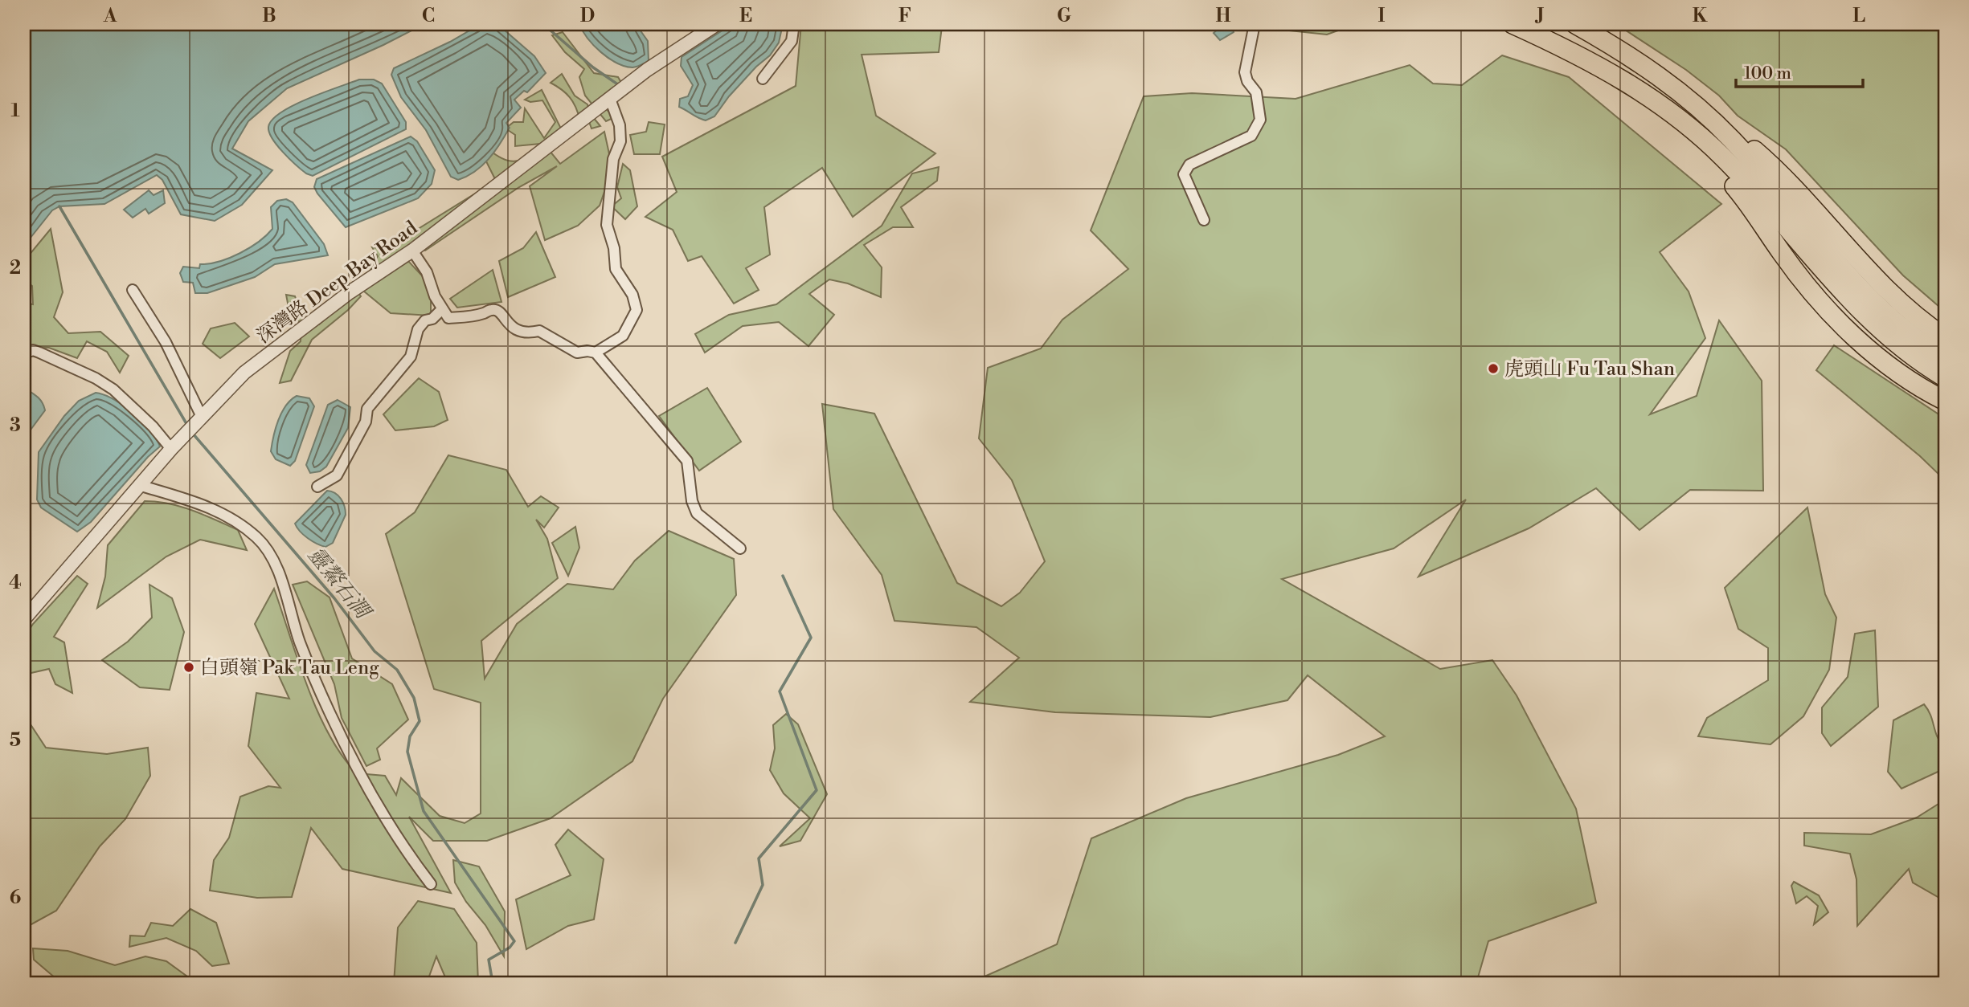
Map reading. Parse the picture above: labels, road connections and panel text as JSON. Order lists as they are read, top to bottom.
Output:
{
  "streets": {
    "street": ["深灣路 Deep Bay Road"]
  },
  "water": ["靈鰲石澗"],
  "places": ["虎頭山 Fu Tau Shan", "白頭嶺 Pak Tau Leng"],
  "scale_bar": "100 m",
  "grid": {
    "columns": [
      "A",
      "B",
      "C",
      "D",
      "E",
      "F",
      "G",
      "H",
      "I",
      "J",
      "K",
      "L"
    ],
    "rows": [
      "1",
      "2",
      "3",
      "4",
      "5",
      "6"
    ]
  }
}
